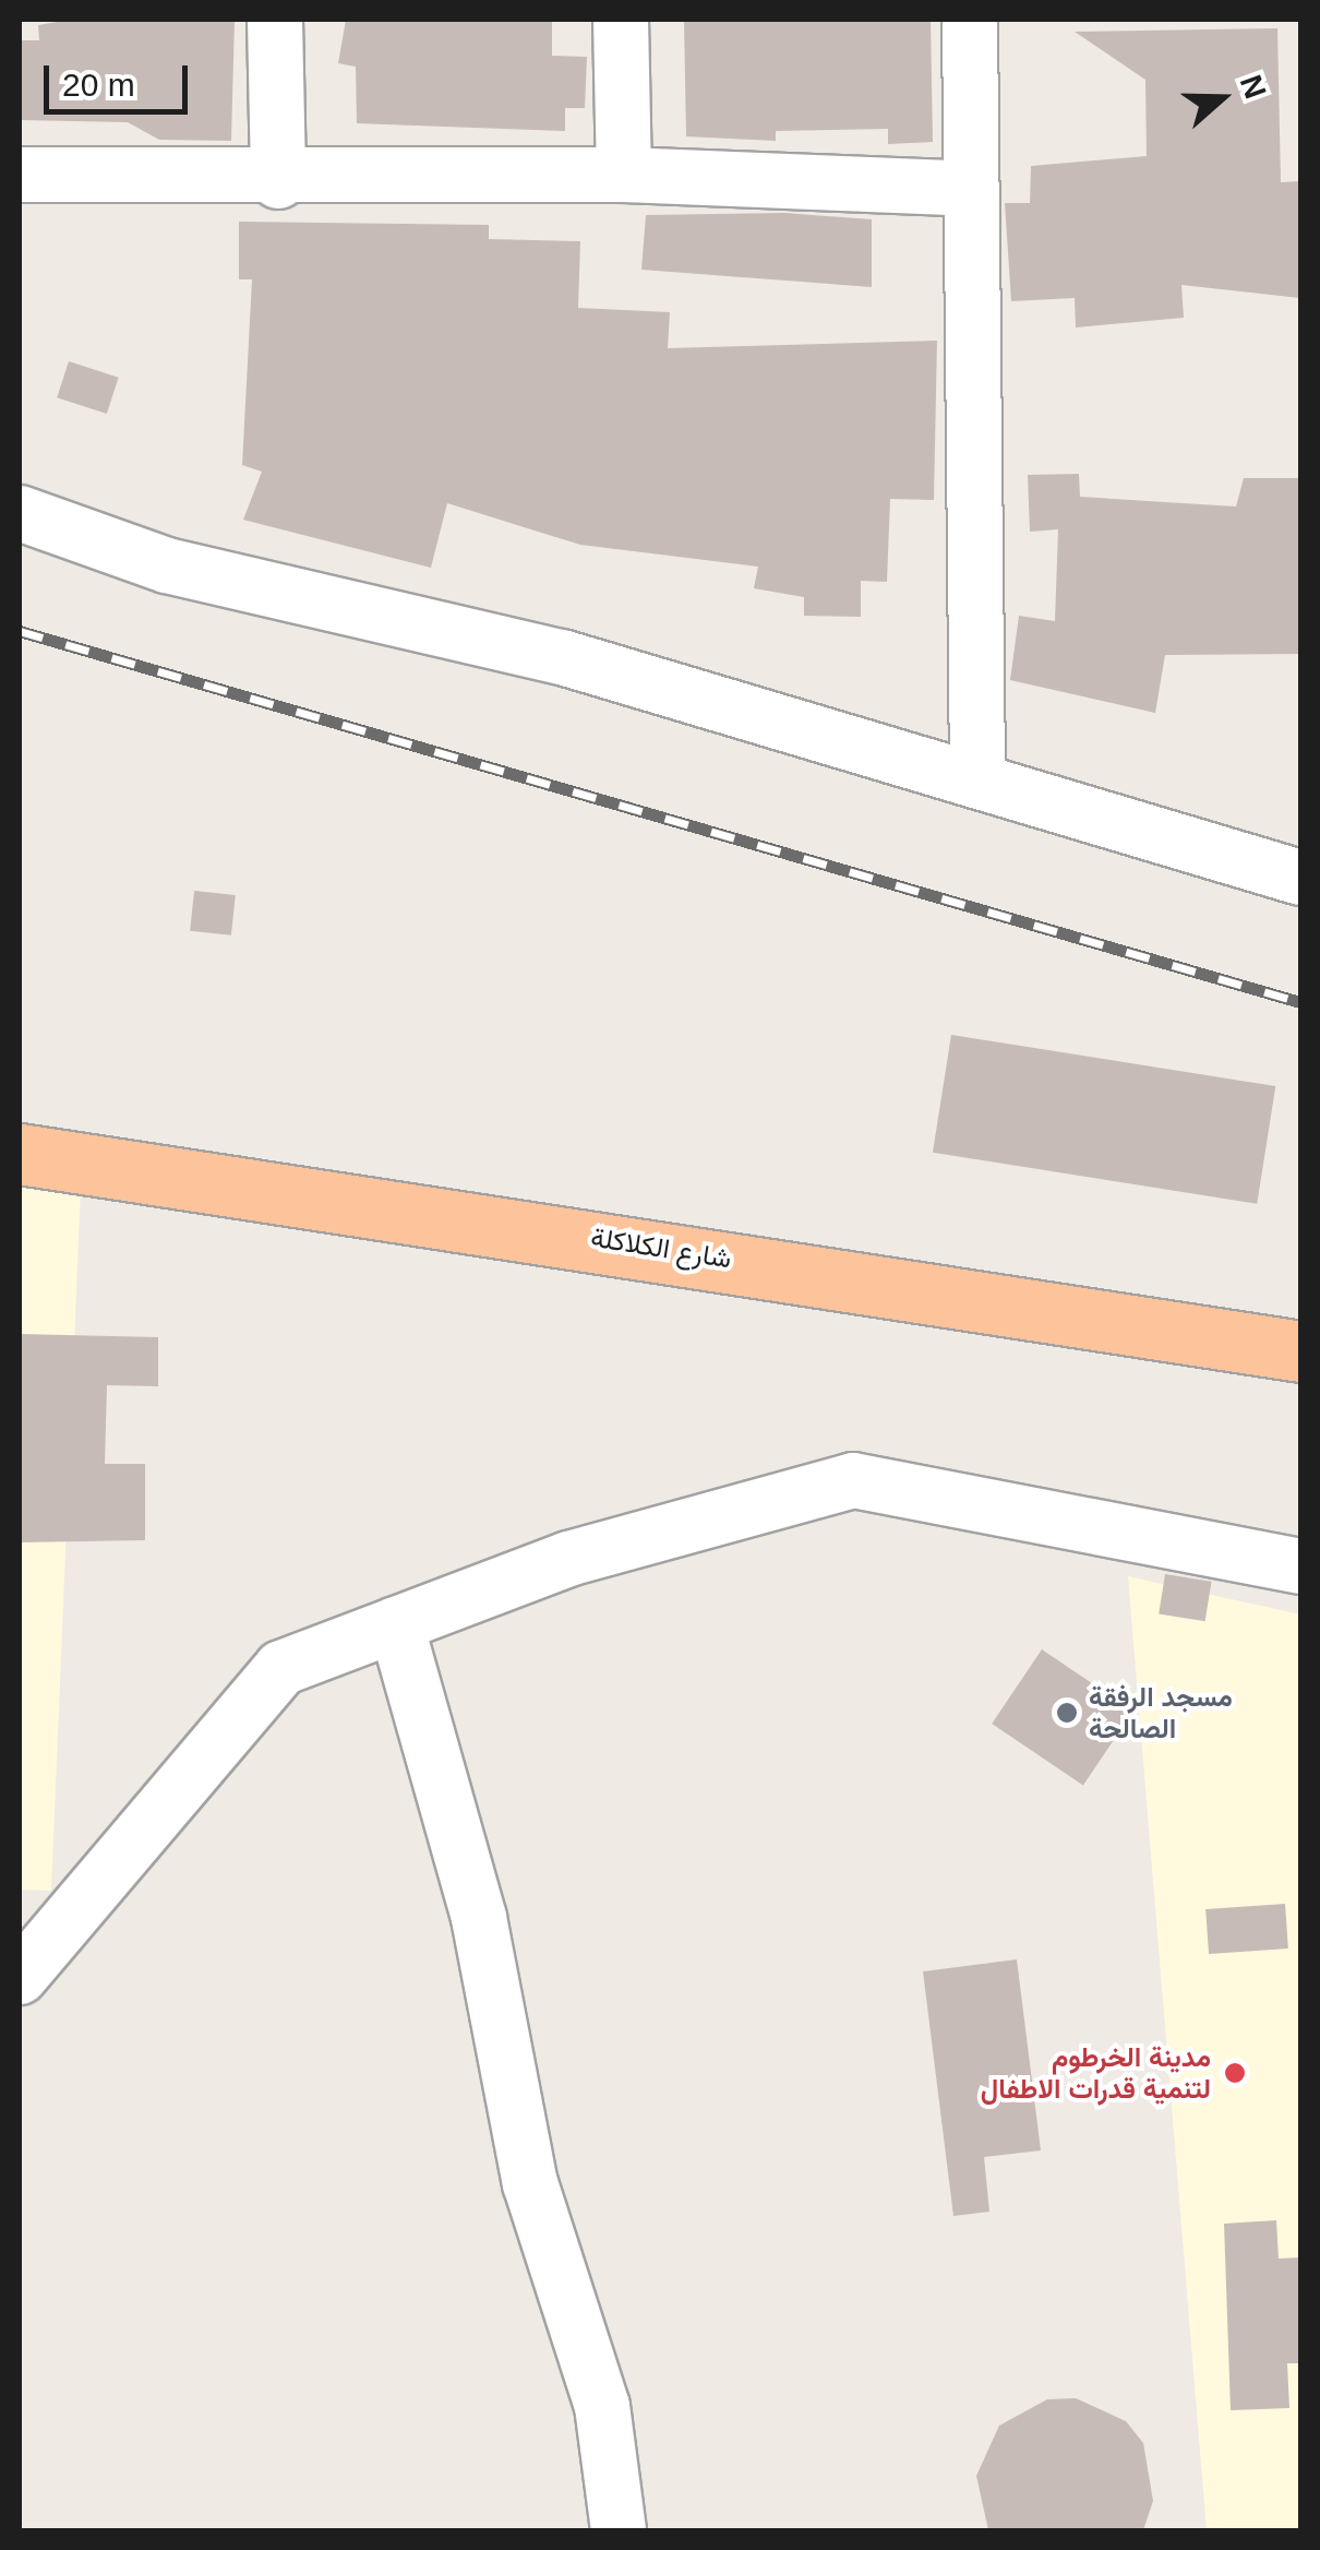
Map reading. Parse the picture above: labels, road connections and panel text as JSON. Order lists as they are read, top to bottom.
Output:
{
  "streets": {
    "main road": ["شارع الكلاكلة"]
  },
  "places": ["مسجد الرفقة الصالحة", "مدينة الخرطوم لتنمية قدرات الاطفال"],
  "scale_bar": "20 m",
  "north": "right"
}
